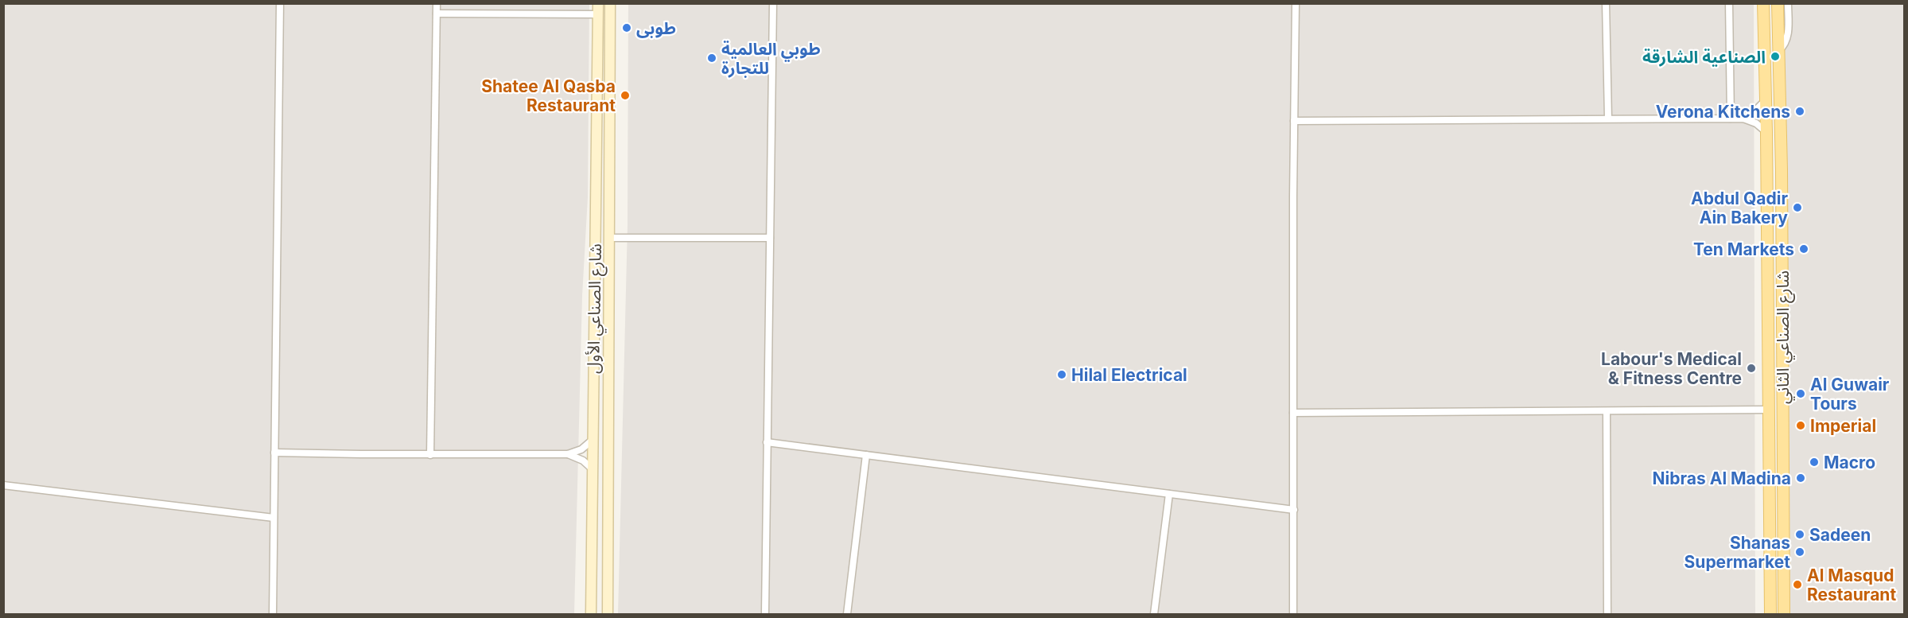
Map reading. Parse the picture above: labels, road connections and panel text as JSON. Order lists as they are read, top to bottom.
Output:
{
  "streets": {
    "main road": ["شارع الصناعي الأول", "شارع الصناعي الثاني"]
  },
  "places": [
    "طوبى",
    "الصناعية الشارقة",
    "طوبي العالمية للتجارة",
    "Shatee Al Qasba Restaurant",
    "Verona Kitchens",
    "Abdul Qadir Ain Bakery",
    "Ten Markets",
    "Labour's Medical & Fitness Centre",
    "Hilal Electrical",
    "Al Guwair Tours",
    "Imperial",
    "Macro",
    "Nibras Al Madina",
    "Sadeen",
    "Shanas Supermarket",
    "Al Masqud Restaurant"
  ]
}
